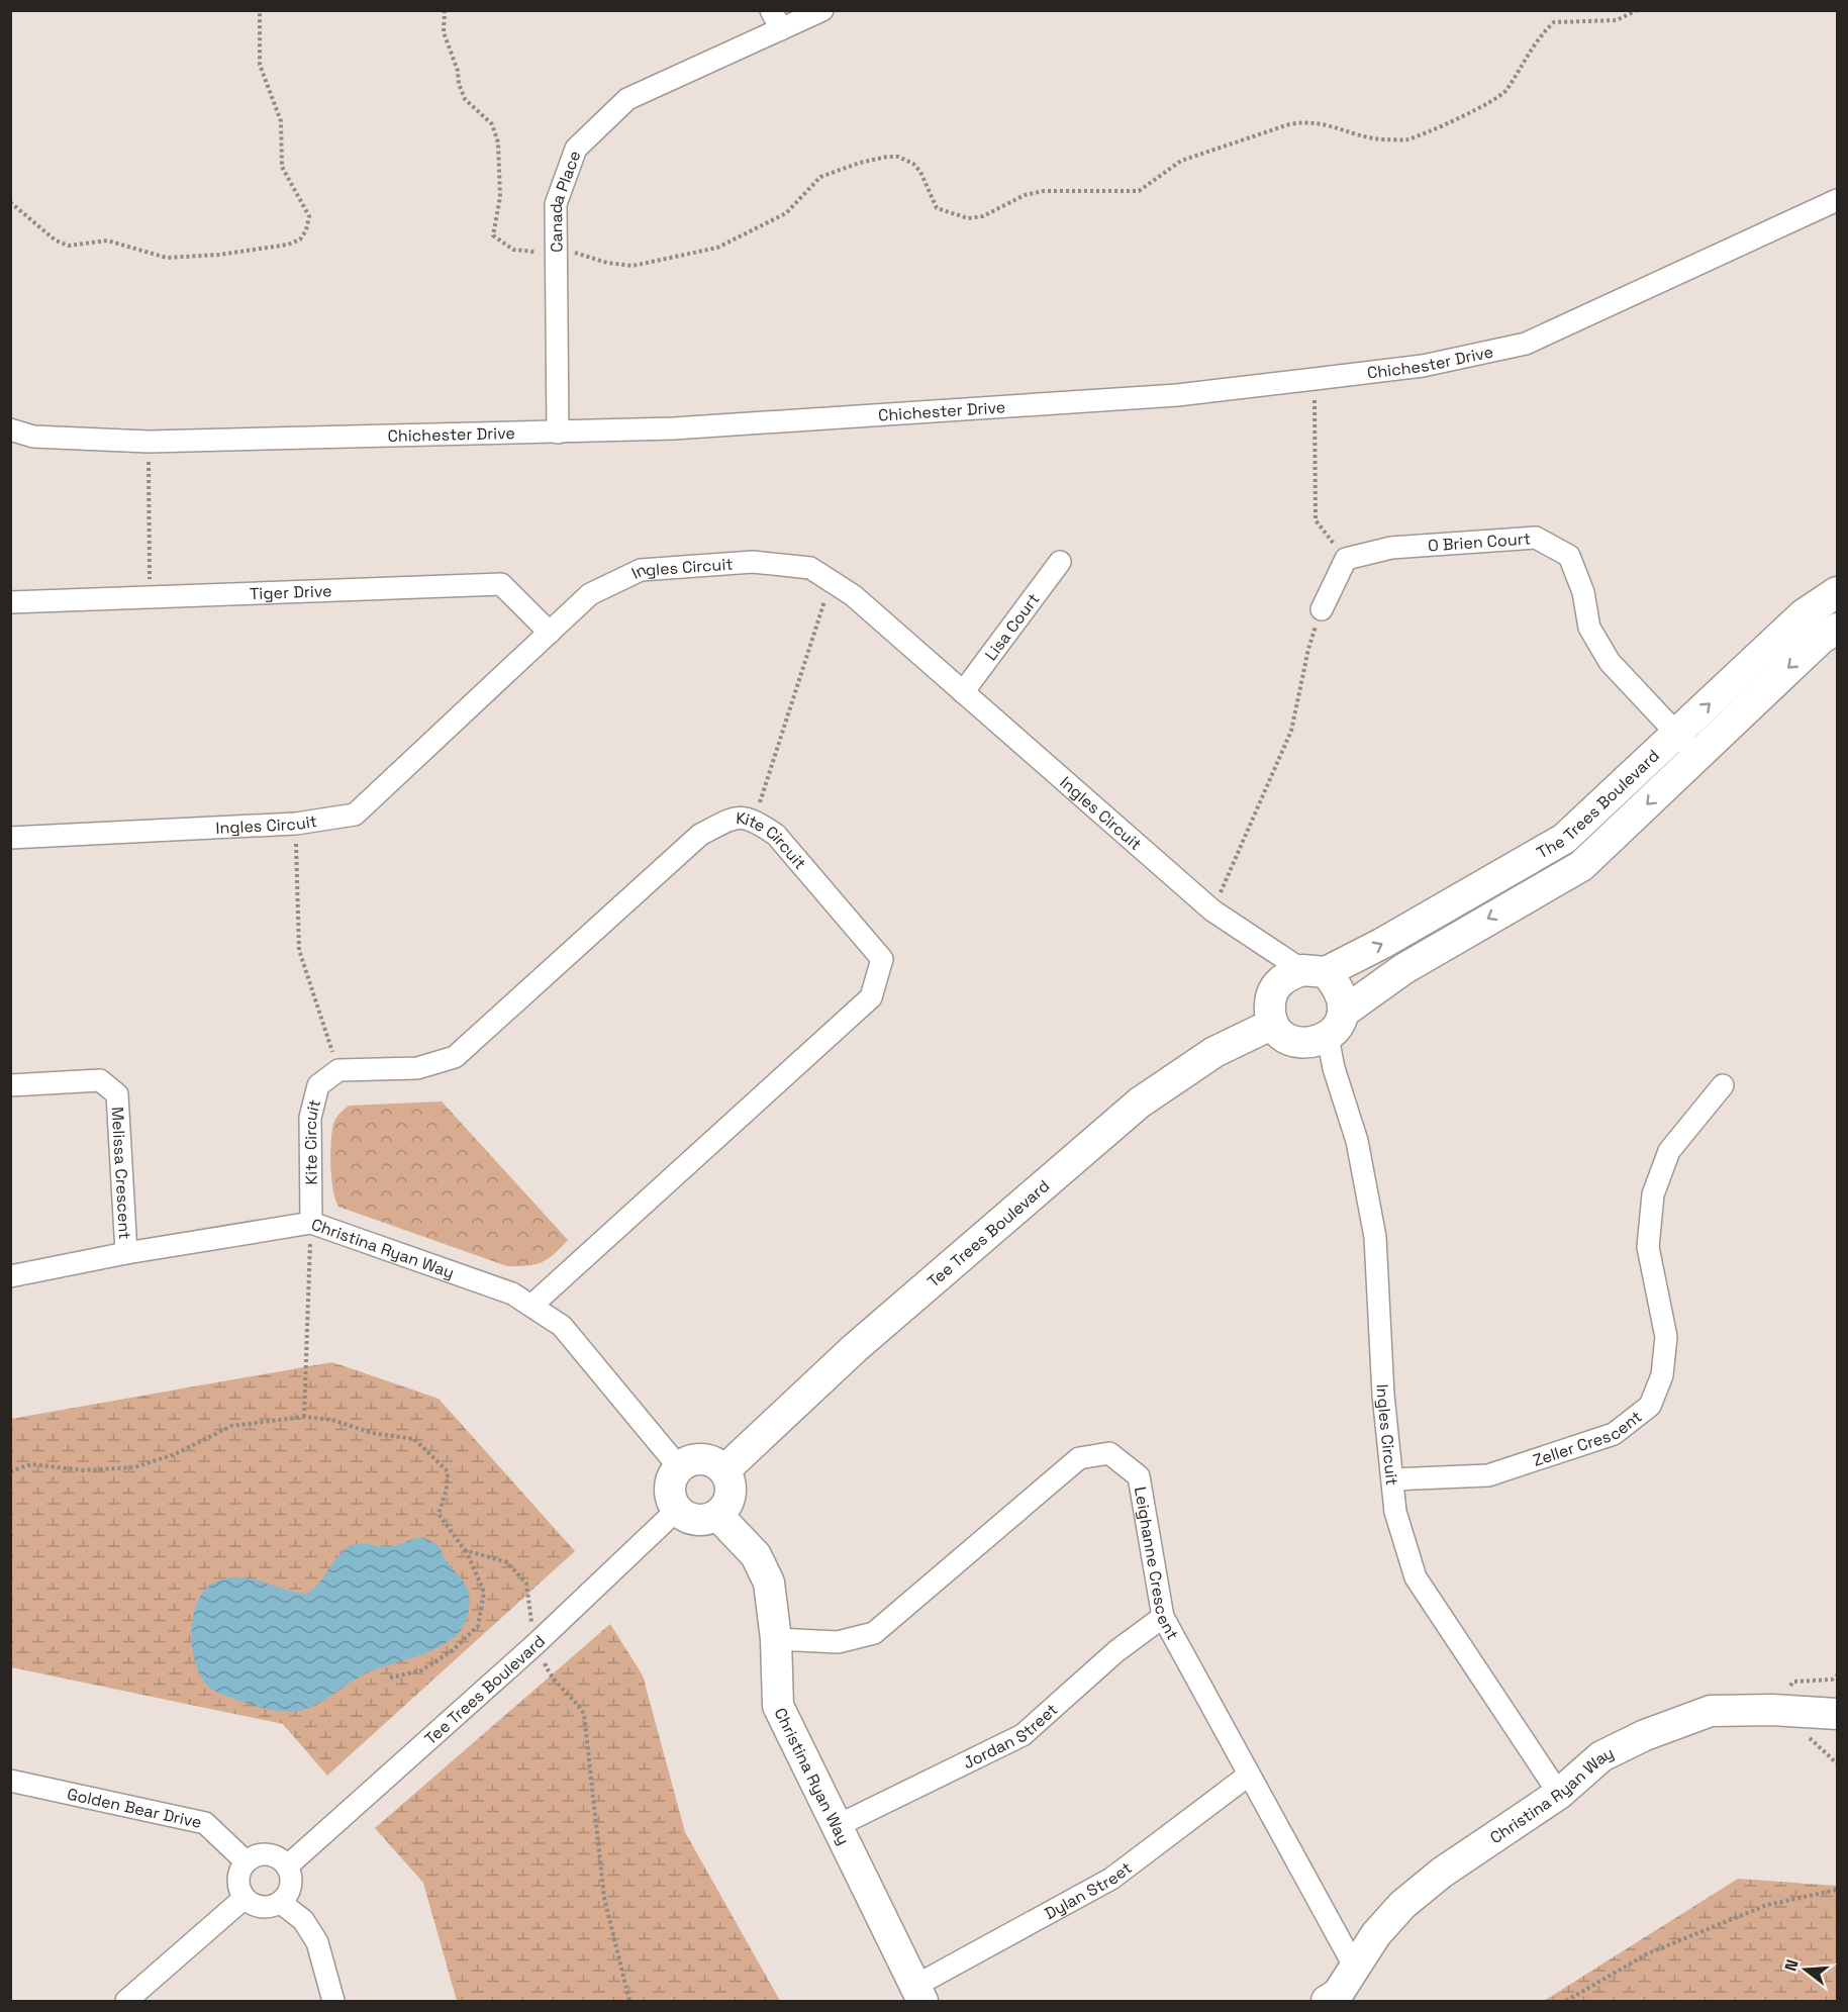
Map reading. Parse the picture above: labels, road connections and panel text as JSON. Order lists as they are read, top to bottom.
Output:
{
  "streets": {
    "street": [
      "Canada Place",
      "Chichester Drive",
      "O Brien Court",
      "Ingles Circuit",
      "Tiger Drive",
      "Lisa Court",
      "The Trees Boulevard",
      "Kite Circuit",
      "Melissa Crescent",
      "Tee Trees Boulevard",
      "Christina Ryan Way",
      "Zeller Crescent",
      "Leighanne Crescent",
      "Jordan Street",
      "Golden Bear Drive",
      "Dylan Street"
    ]
  },
  "crossings": [
    ["Canada Place", "Chichester Drive"],
    ["O Brien Court", "The Trees Boulevard"],
    ["Ingles Circuit", "Tiger Drive"],
    ["Ingles Circuit", "Lisa Court"],
    ["Ingles Circuit", "The Trees Boulevard"],
    ["Ingles Circuit", "Tee Trees Boulevard"],
    ["Ingles Circuit", "Christina Ryan Way"],
    ["Ingles Circuit", "Zeller Crescent"],
    ["The Trees Boulevard", "Tee Trees Boulevard"],
    ["Kite Circuit", "Christina Ryan Way"],
    ["Melissa Crescent", "Christina Ryan Way"],
    ["Tee Trees Boulevard", "Christina Ryan Way"],
    ["Tee Trees Boulevard", "Golden Bear Drive"],
    ["Christina Ryan Way", "Leighanne Crescent"],
    ["Christina Ryan Way", "Jordan Street"],
    ["Christina Ryan Way", "Dylan Street"],
    ["Leighanne Crescent", "Jordan Street"],
    ["Leighanne Crescent", "Dylan Street"]
  ],
  "north": "left"
}
